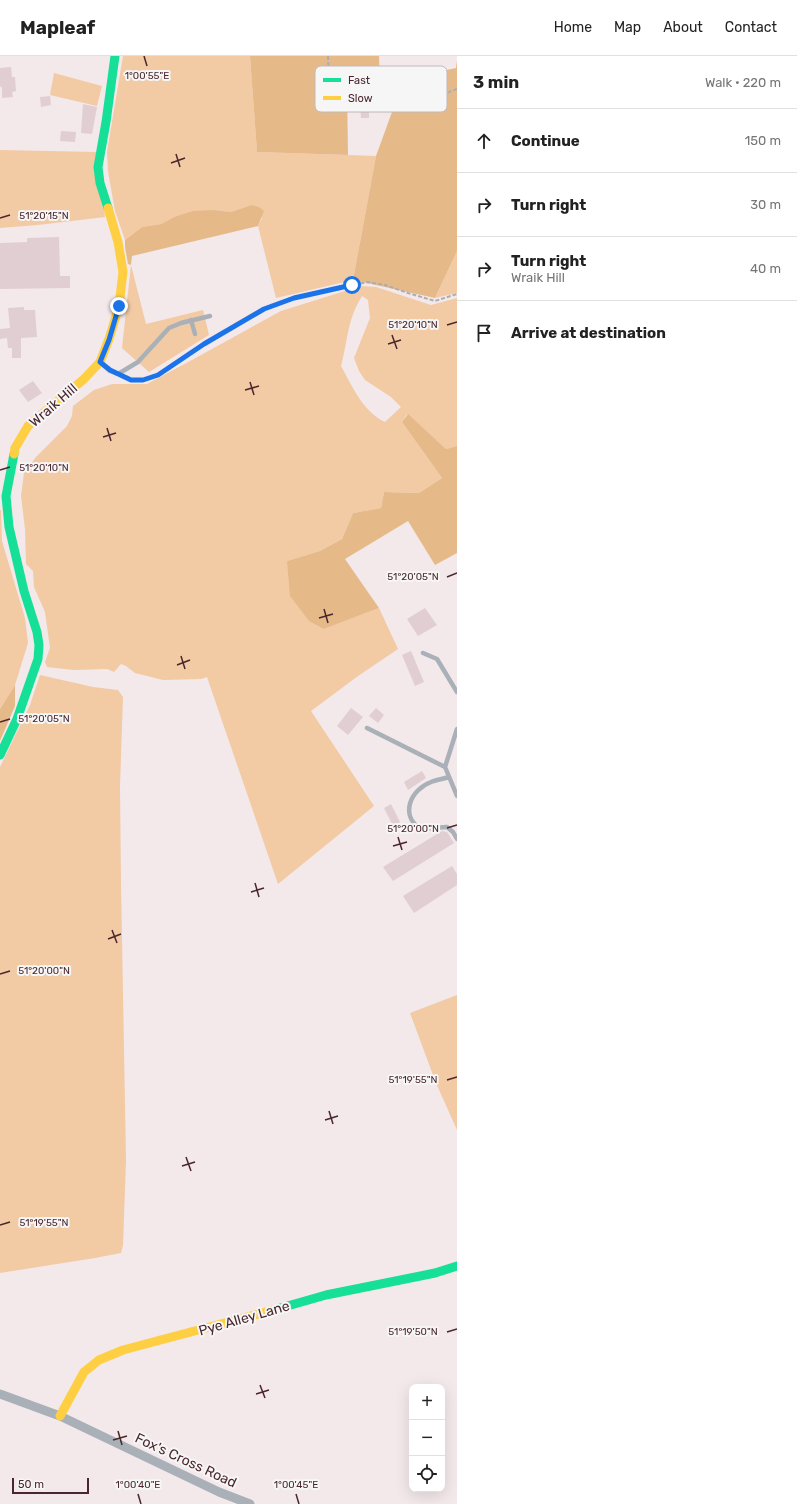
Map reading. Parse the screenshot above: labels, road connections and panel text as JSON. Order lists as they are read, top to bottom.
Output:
{
  "streets": {
    "street": ["Wraik Hill", "Pye Alley Lane", "Fox's Cross Road"]
  },
  "crossings": [
    ["Pye Alley Lane", "Fox's Cross Road"]
  ],
  "legend": ["Fast", "Slow"],
  "scale_bar": "50 m",
  "page": {
    "header": "Mapleaf",
    "nav": [
      "Home",
      "Map",
      "About",
      "Contact"
    ],
    "heading": ["3 min", "Walk · 220 m"],
    "list": [
      ["Continue", "150 m"],
      ["Turn right", "30 m"],
      ["Turn right", "Wraik Hill", "40 m"],
      "Arrive at destination"
    ],
    "map_buttons": ["+", "−"],
    "scale": "50 m"
  },
  "coordinates": [
    "1°00'55\"E",
    "51°20'15\"N",
    "51°20'10\"N",
    "51°20'05\"N",
    "51°20'00\"N",
    "51°19'55\"N",
    "51°19'50\"N",
    "1°00'40\"E",
    "1°00'45\"E"
  ]
}
